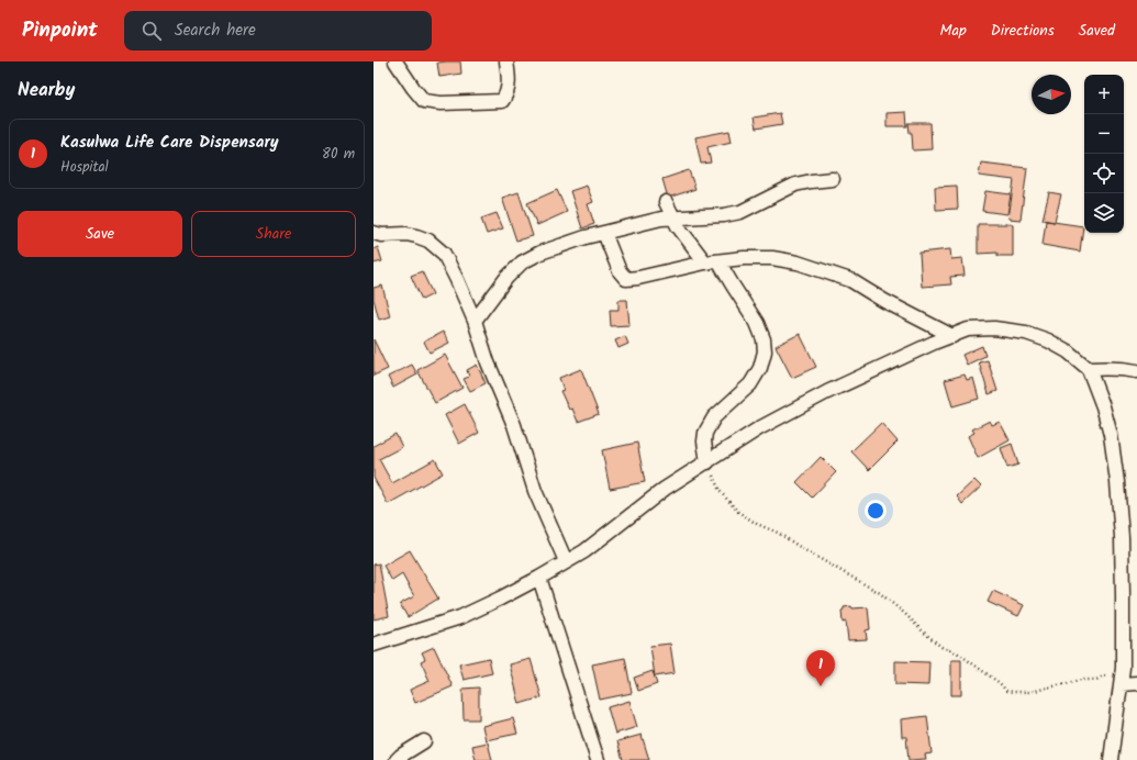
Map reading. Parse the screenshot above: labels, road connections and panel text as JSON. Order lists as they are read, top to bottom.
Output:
{
  "north": "right",
  "page": {
    "header": "Pinpoint",
    "search": "Search here",
    "nav": ["Map", "Directions", "Saved"],
    "heading": "Nearby",
    "map_buttons": ["+", "−"],
    "list": [
      {
        "mark": "1",
        "name": "Kasulwa Life Care Dispensary",
        "note": "Hospital",
        "value": "80 m"
      }
    ],
    "buttons": ["Save", "Share"],
    "pins": "1"
  }
}
